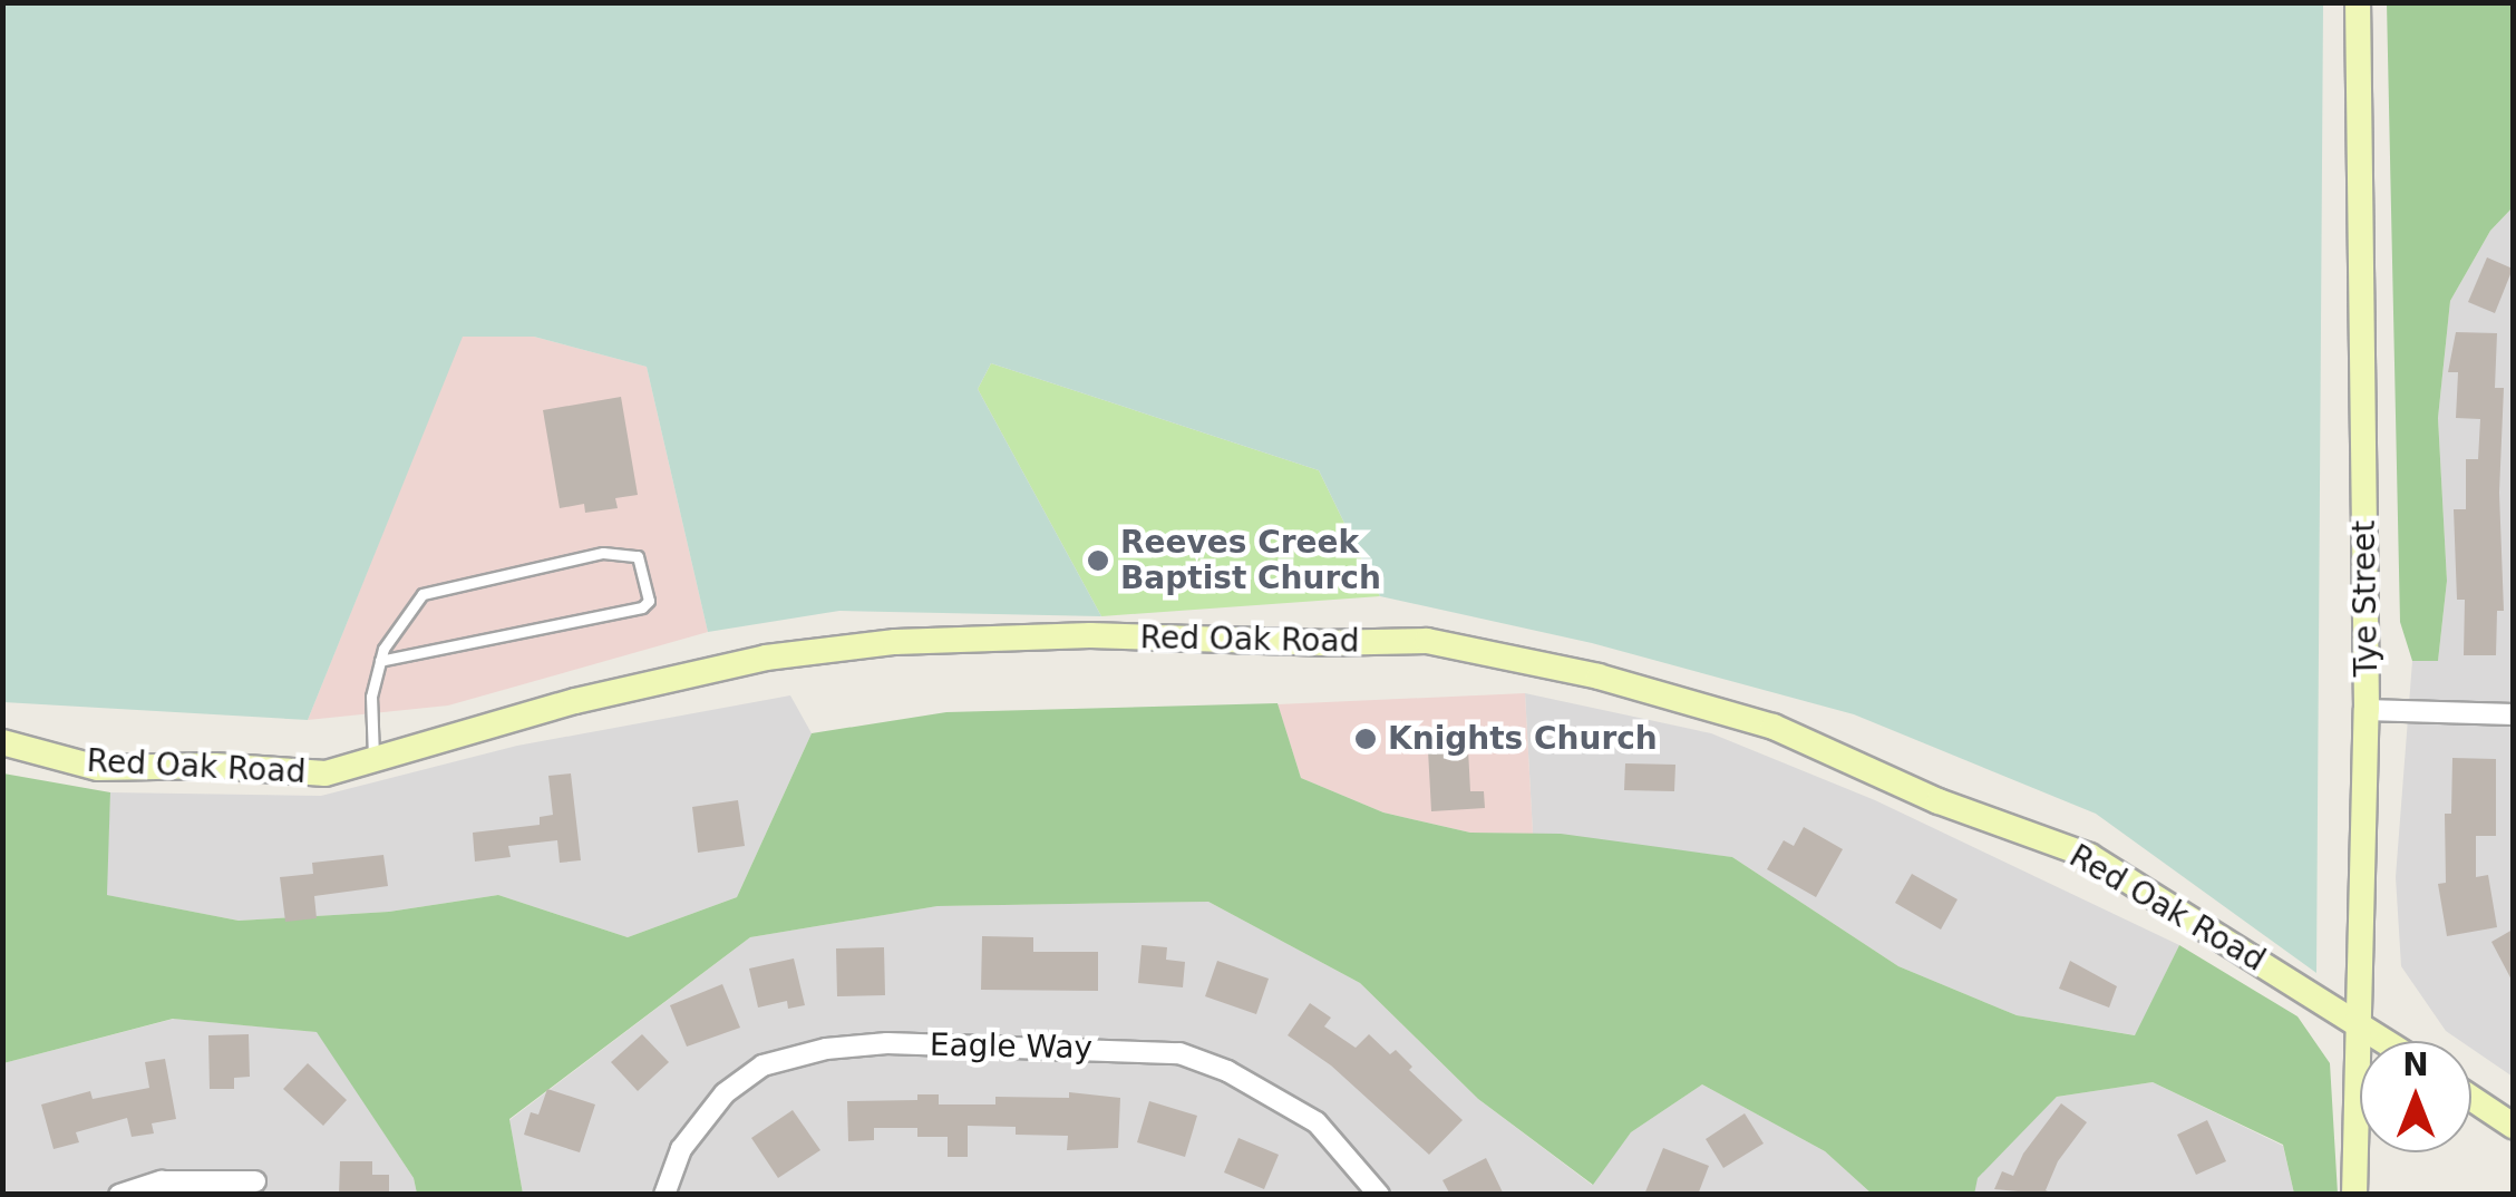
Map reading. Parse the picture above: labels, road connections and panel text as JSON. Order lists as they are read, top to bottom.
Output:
{
  "streets": {
    "street": ["Tye Street", "Red Oak Road", "Eagle Way"]
  },
  "crossings": [
    ["Tye Street", "Red Oak Road"]
  ],
  "places": ["Reeves Creek Baptist Church", "Knights Church"],
  "north": "top"
}
